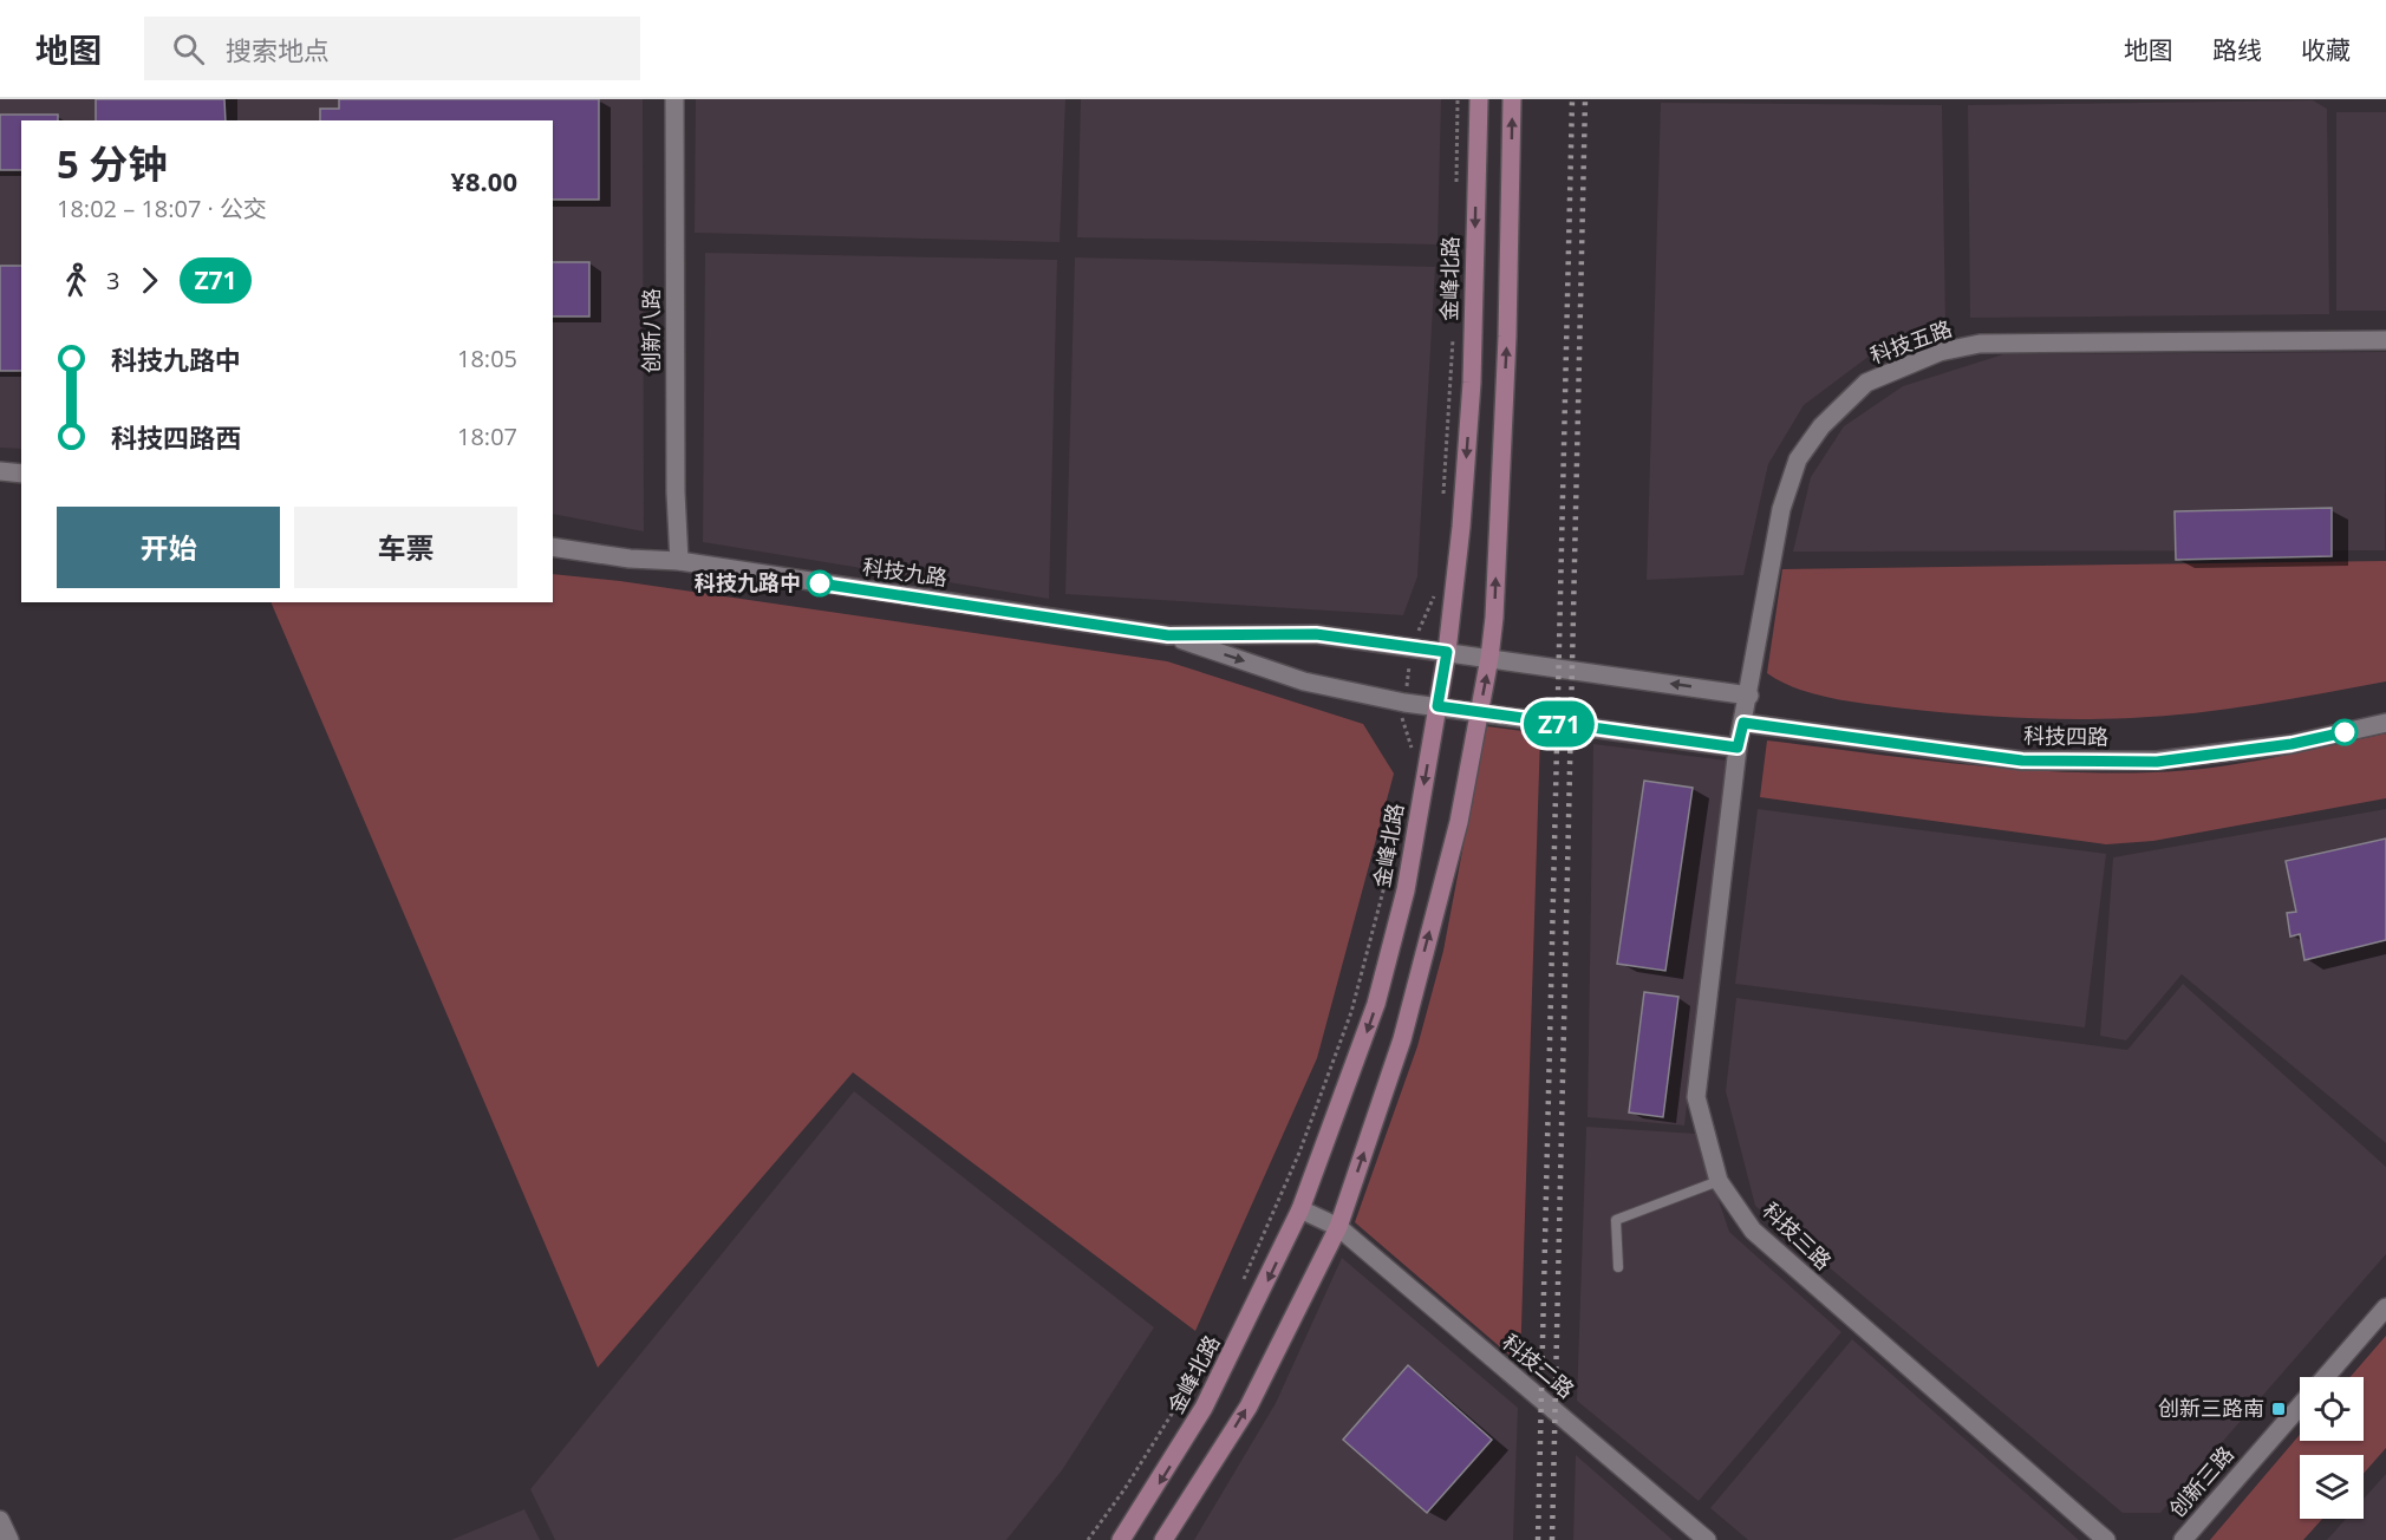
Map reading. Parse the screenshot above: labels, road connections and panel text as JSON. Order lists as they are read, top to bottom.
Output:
{
  "streets": {
    "main road": ["金峰北路"],
    "street": [
      "创新八路",
      "科技五路",
      "科技九路",
      "科技四路",
      "科技三路",
      "科技二路",
      "创新三路"
    ]
  },
  "crossings": [
    ["金峰北路", "科技九路"],
    ["金峰北路", "科技二路"],
    ["创新八路", "科技九路"],
    ["科技五路", "科技四路"],
    ["科技五路", "科技三路"],
    ["科技四路", "科技三路"]
  ],
  "places": {
    "other": ["科技九路中"],
    "transit": ["创新三路南"]
  },
  "lines": ["bus line Z71"],
  "page": {
    "header": "地图",
    "search": "搜索地点",
    "nav": ["地图", "路线", "收藏"],
    "on_map": "Z71",
    "heading": ["5 分钟", "18:02 – 18:07 · 公交", "¥8.00"],
    "legs": ["3", "Z71"],
    "list": [
      {
        "name": "科技九路中",
        "value": "18:05"
      },
      {
        "name": "科技四路西",
        "value": "18:07"
      }
    ],
    "buttons": ["开始", "车票"]
  }
}
